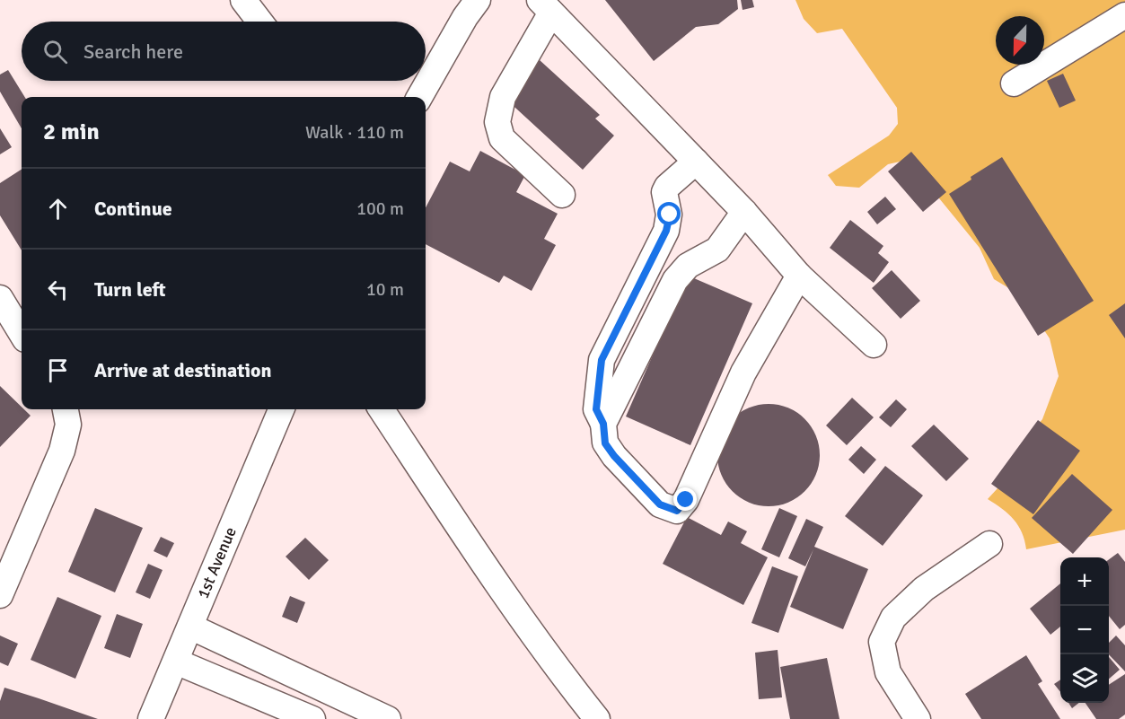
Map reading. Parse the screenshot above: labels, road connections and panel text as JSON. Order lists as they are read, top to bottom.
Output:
{
  "streets": {
    "street": ["1st Avenue"]
  },
  "north": "bottom",
  "page": {
    "search": "Search here",
    "heading": ["2 min", "Walk · 110 m"],
    "list": [
      ["Continue", "100 m"],
      ["Turn left", "10 m"],
      "Arrive at destination"
    ],
    "map_buttons": ["+", "−"]
  }
}
